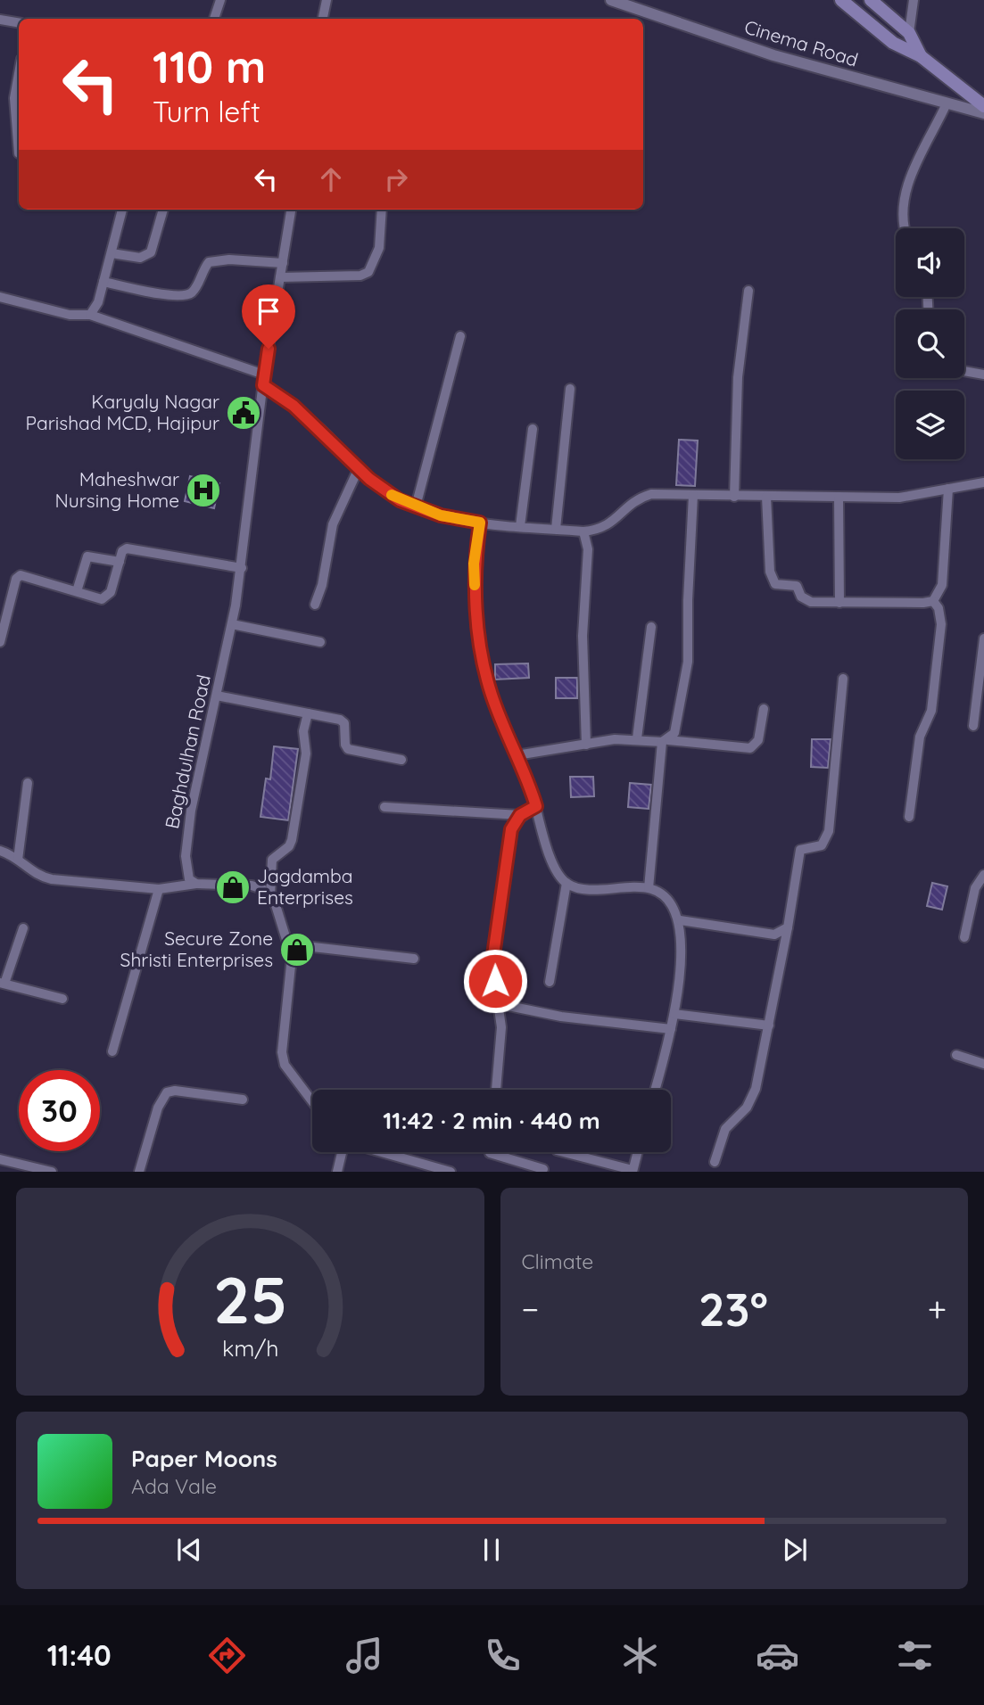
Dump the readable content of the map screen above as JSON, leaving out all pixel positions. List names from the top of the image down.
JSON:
{
  "streets": {
    "street": ["Cinema Road", "Baghdulhan Road"]
  },
  "places": {
    "public building": ["Karyaly Nagar Parishad MCD, Hajipur"],
    "hospital": ["Maheshwar Nursing Home"],
    "shop": ["Jagdamba Enterprises", "Secure Zone Shristi Enterprises"]
  },
  "page": {
    "turn": ["110 m", "Turn left"],
    "limit": "30",
    "trip": "11:42 · 2 min · 440 m",
    "tile": "Climate",
    "heat": ["−", "23°", "+"],
    "song": ["Paper Moons", "Ada Vale"],
    "tabs": "11:40",
    "gauge": ["25", "km/h"]
  }
}
